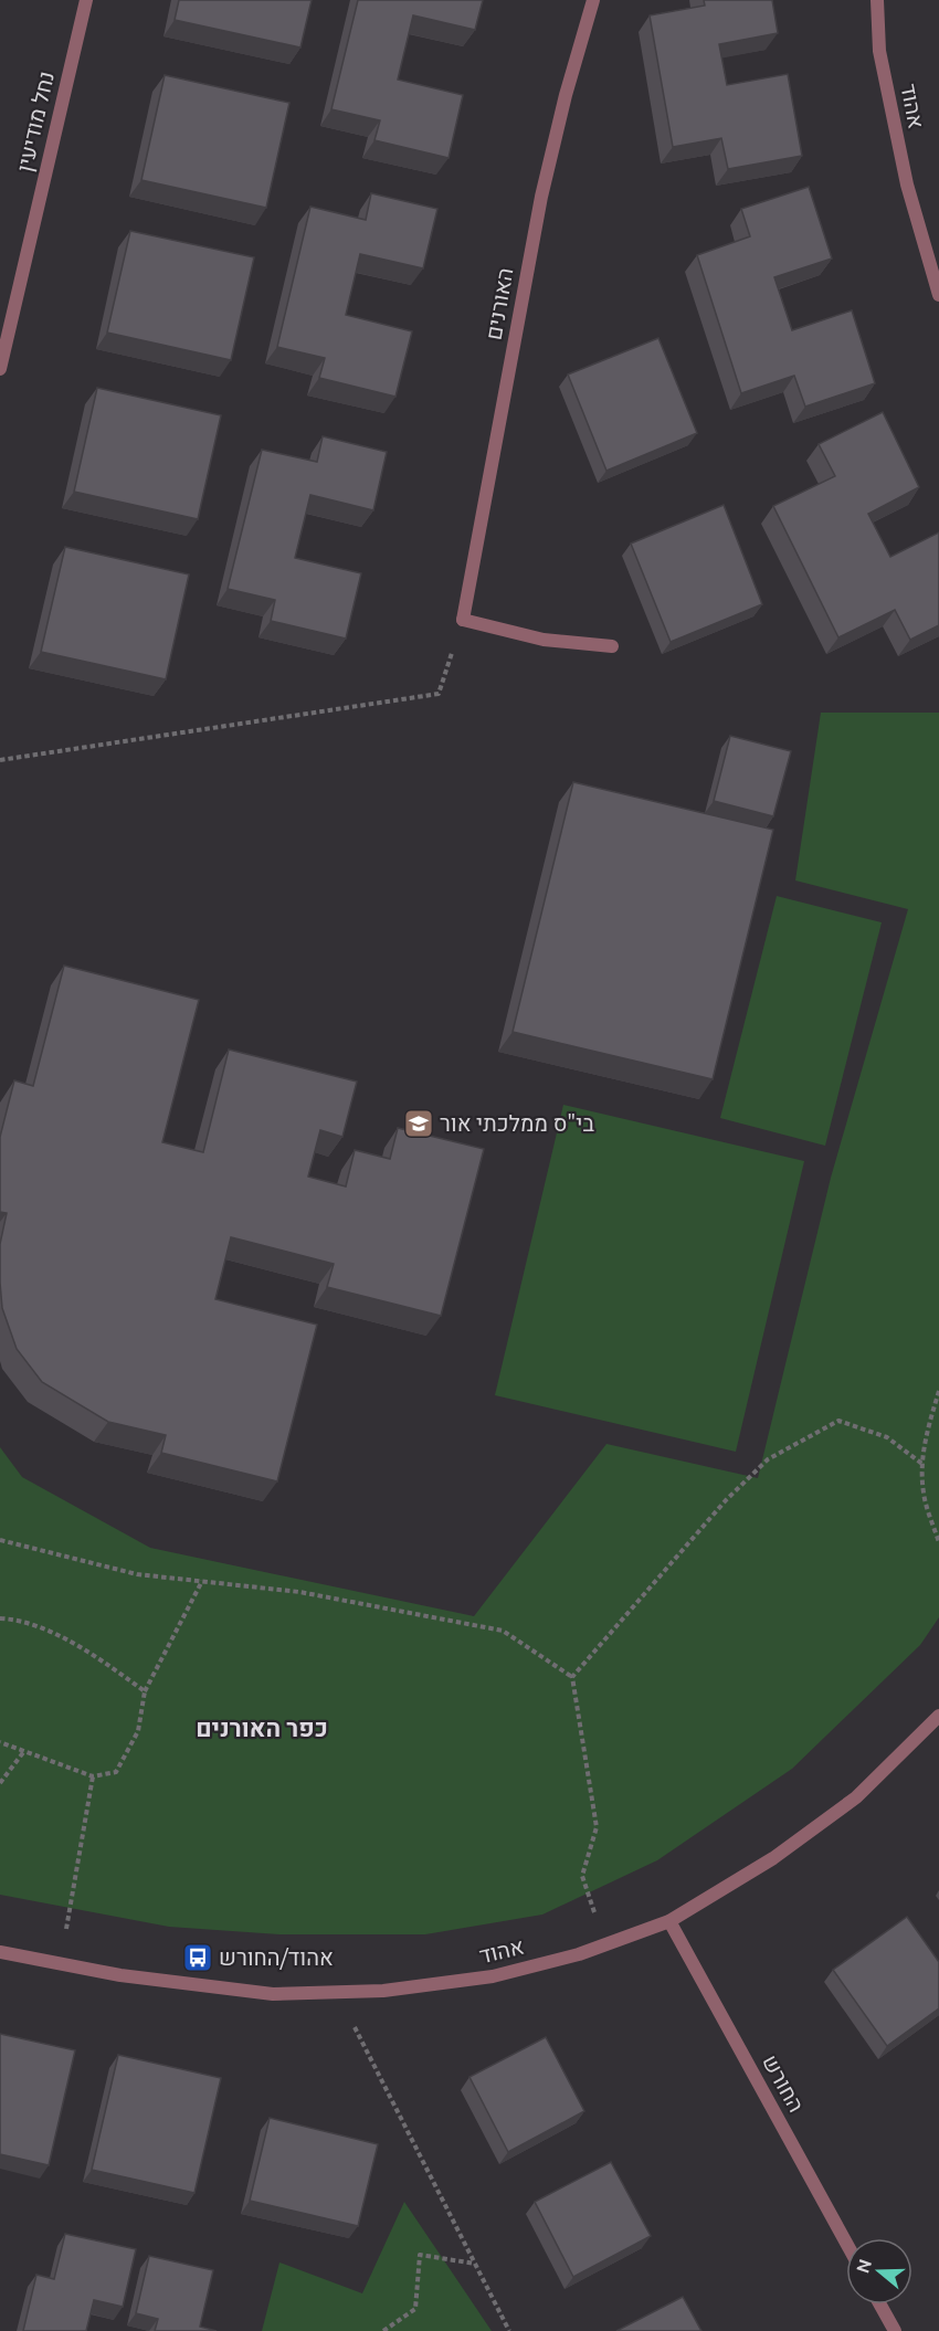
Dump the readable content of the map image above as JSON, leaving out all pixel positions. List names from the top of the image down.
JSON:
{
  "streets": {
    "street": [
      "אהוד",
      "נחל מודיעין",
      "האורנים",
      "החורש"
    ]
  },
  "crossings": [
    ["אהוד", "החורש"]
  ],
  "districts": ["כפר האורנים"],
  "places": {
    "school or university": ["בי\"ס ממלכתי אור"],
    "bus stop": ["אהוד/החורש"]
  },
  "north": "left"
}
